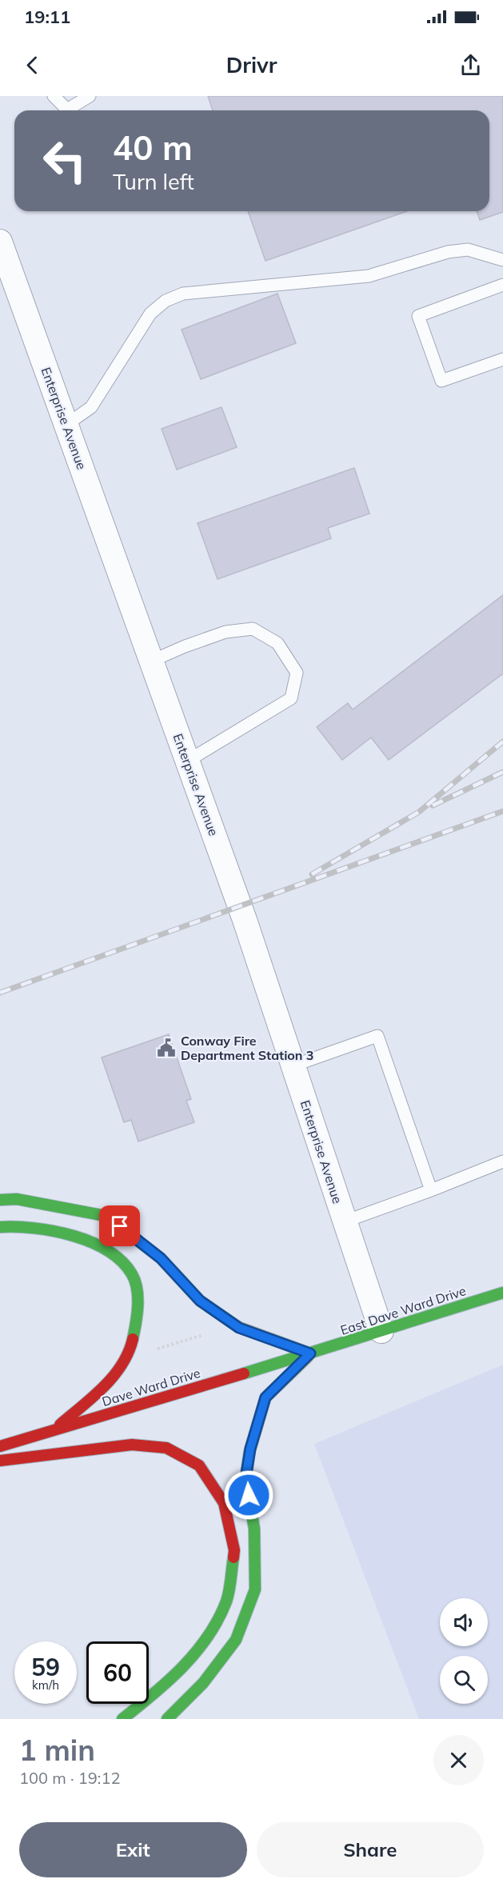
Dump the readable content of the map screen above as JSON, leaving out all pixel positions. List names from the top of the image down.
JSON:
{
  "streets": {
    "main road": ["East Dave Ward Drive", "Dave Ward Drive"],
    "street": ["Enterprise Avenue"]
  },
  "crossings": [
    ["Enterprise Avenue", "East Dave Ward Drive"],
    ["East Dave Ward Drive", "Dave Ward Drive"]
  ],
  "places": {
    "public building": ["Conway Fire Department Station 3"]
  },
  "page": {
    "status": "19:11",
    "header": "Drivr",
    "turn": ["40 m", "Turn left"],
    "speed": "59 km/h",
    "limit": "60",
    "heading": ["1 min", "100 m · 19:12"],
    "buttons": ["Exit", "Share"]
  }
}
